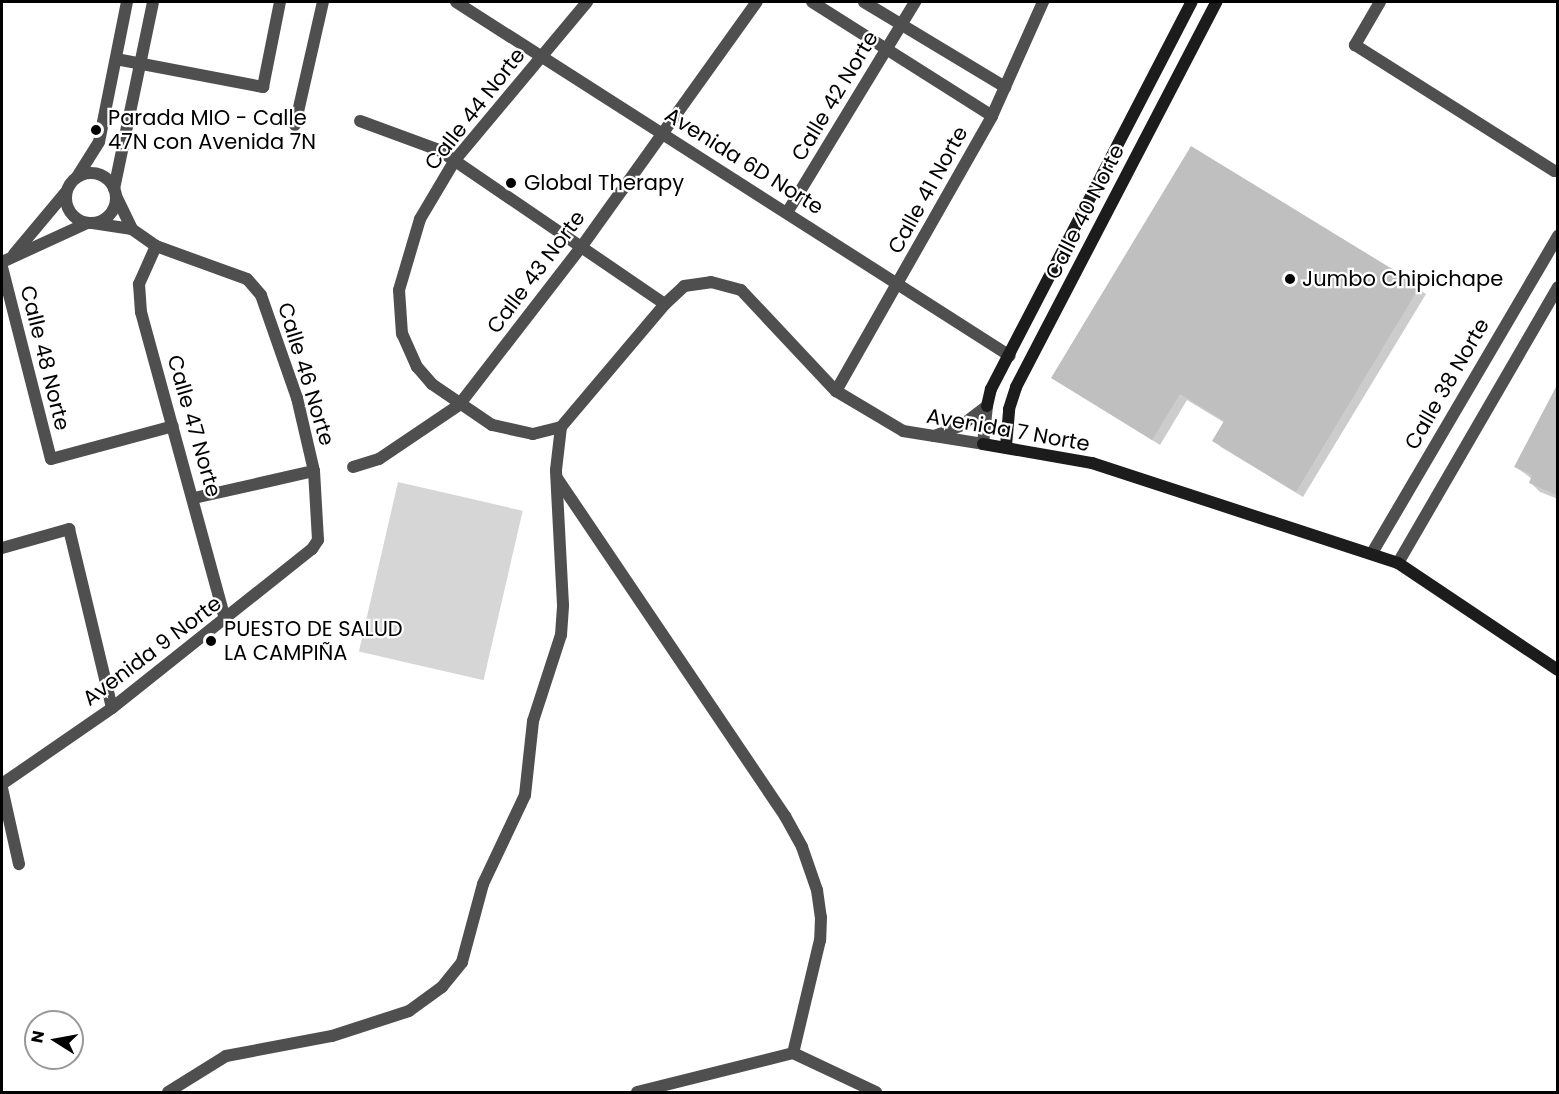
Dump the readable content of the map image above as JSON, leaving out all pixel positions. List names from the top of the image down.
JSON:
{
  "streets": {
    "street": [
      "Calle 42 Norte",
      "Calle 44 Norte",
      "Avenida 6D Norte",
      "Calle 41 Norte",
      "Calle 40 Norte",
      "Calle 43 Norte",
      "Calle 48 Norte",
      "Calle 46 Norte",
      "Calle 38 Norte",
      "Calle 47 Norte",
      "Avenida 7 Norte",
      "Avenida 9 Norte"
    ]
  },
  "crossings": [
    ["Calle 42 Norte", "Avenida 6D Norte"],
    ["Calle 44 Norte", "Avenida 6D Norte"],
    ["Calle 44 Norte", "Calle 43 Norte"],
    ["Calle 44 Norte", "Avenida 7 Norte"],
    ["Avenida 6D Norte", "Calle 41 Norte"],
    ["Avenida 6D Norte", "Calle 40 Norte"],
    ["Avenida 6D Norte", "Calle 43 Norte"],
    ["Calle 41 Norte", "Avenida 7 Norte"],
    ["Calle 40 Norte", "Avenida 7 Norte"],
    ["Calle 48 Norte", "Calle 47 Norte"],
    ["Calle 46 Norte", "Calle 47 Norte"],
    ["Calle 46 Norte", "Avenida 9 Norte"],
    ["Calle 38 Norte", "Avenida 7 Norte"],
    ["Calle 47 Norte", "Avenida 9 Norte"]
  ],
  "places": [
    "Parada MIO - Calle 47N con Avenida 7N",
    "Global Therapy",
    "Jumbo Chipichape",
    "PUESTO DE SALUD LA CAMPIÑA"
  ],
  "north": "left"
}
